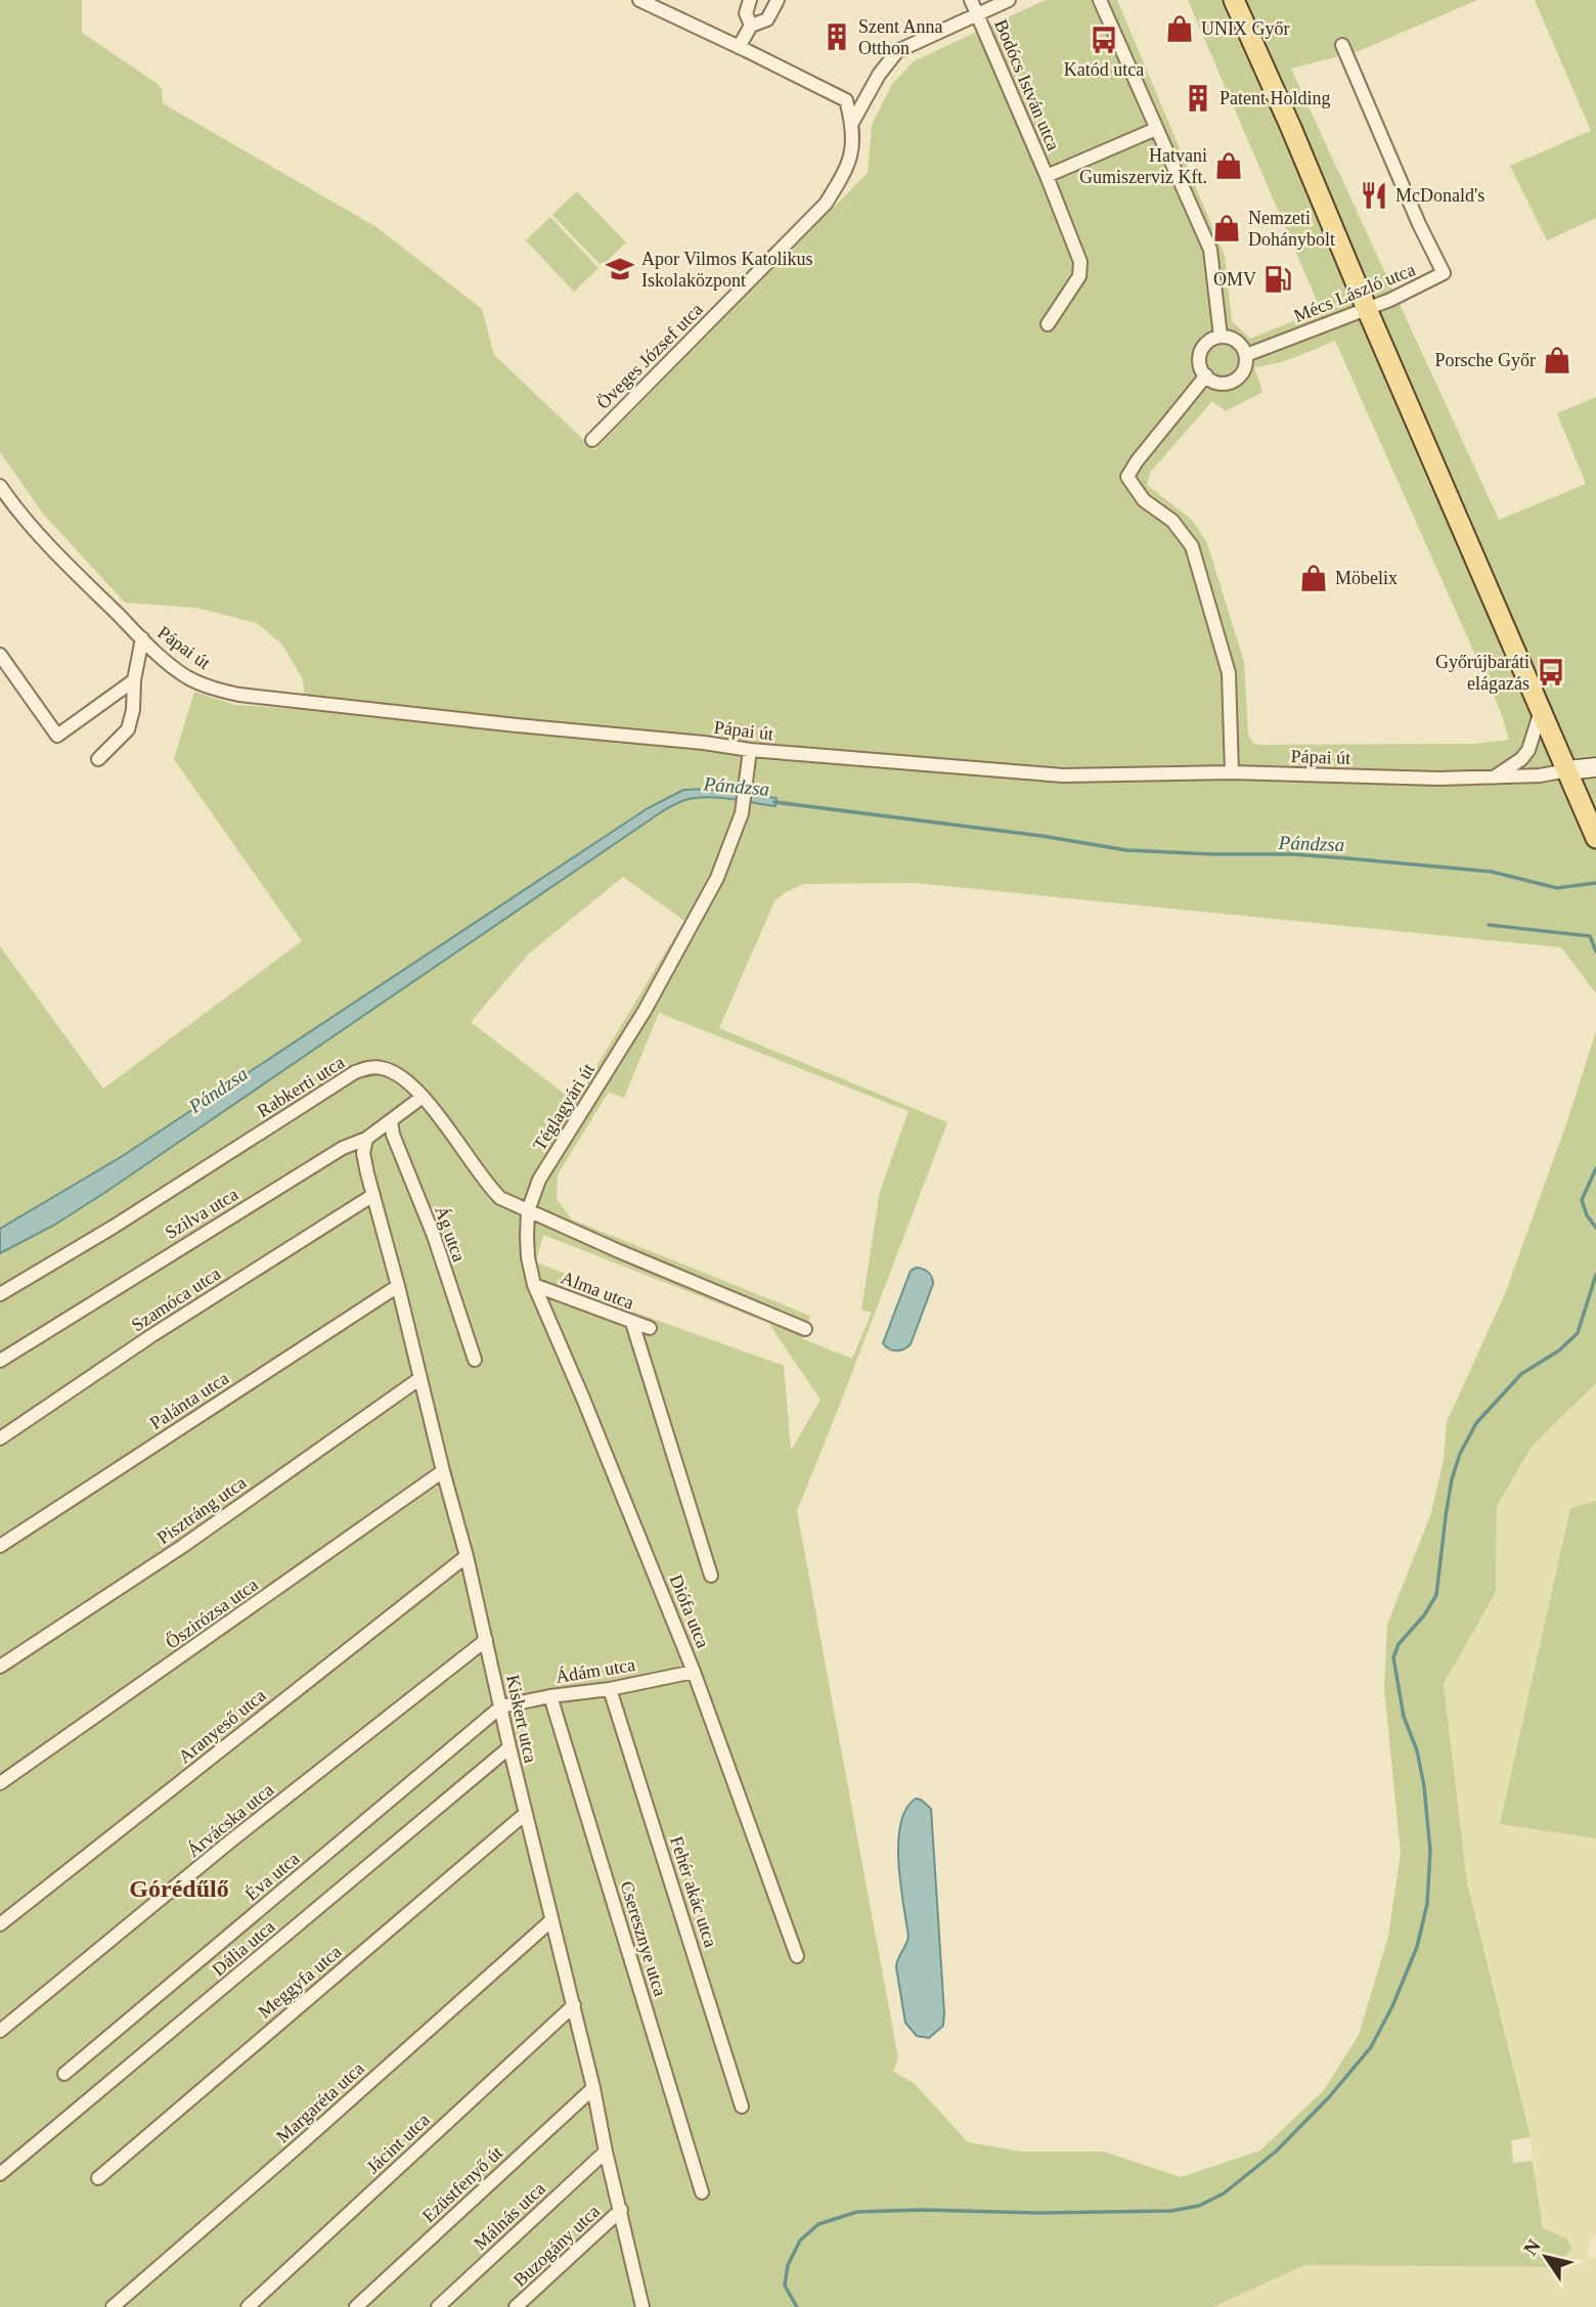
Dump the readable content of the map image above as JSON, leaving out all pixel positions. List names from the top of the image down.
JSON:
{
  "streets": {
    "street": [
      "Bodócs István utca",
      "Mécs László utca",
      "Öveges József utca",
      "Pápai út",
      "Rabkerti utca",
      "Téglagyári út",
      "Szilva utca",
      "Ág utca",
      "Alma utca",
      "Szamóca utca",
      "Palánta utca",
      "Pisztráng utca",
      "Diófa utca",
      "Őszirózsa utca",
      "Ádám utca",
      "Kiskert utca",
      "Aranyeső utca",
      "Árvácska utca",
      "Éva utca",
      "Fehér akác utca",
      "Cseresznye utca",
      "Dália utca",
      "Meggyfa utca",
      "Margaréta utca",
      "Jácint utca",
      "Ezüstfenyő út",
      "Málnás utca",
      "Buzogány utca"
    ]
  },
  "crossings": [
    ["Pápai út", "Téglagyári út"],
    ["Rabkerti utca", "Téglagyári út"],
    ["Rabkerti utca", "Szilva utca"],
    ["Szilva utca", "Ág utca"],
    ["Szilva utca", "Kiskert utca"],
    ["Alma utca", "Diófa utca"],
    ["Szamóca utca", "Kiskert utca"],
    ["Palánta utca", "Kiskert utca"],
    ["Pisztráng utca", "Kiskert utca"],
    ["Diófa utca", "Ádám utca"],
    ["Őszirózsa utca", "Kiskert utca"],
    ["Ádám utca", "Kiskert utca"],
    ["Ádám utca", "Éva utca"],
    ["Ádám utca", "Fehér akác utca"],
    ["Ádám utca", "Cseresznye utca"],
    ["Kiskert utca", "Aranyeső utca"],
    ["Kiskert utca", "Árvácska utca"],
    ["Kiskert utca", "Éva utca"],
    ["Kiskert utca", "Dália utca"],
    ["Kiskert utca", "Meggyfa utca"],
    ["Kiskert utca", "Margaréta utca"],
    ["Kiskert utca", "Jácint utca"],
    ["Kiskert utca", "Ezüstfenyő út"],
    ["Kiskert utca", "Málnás utca"],
    ["Kiskert utca", "Buzogány utca"]
  ],
  "districts": ["Górédűlő"],
  "water": ["Pándzsa"],
  "places": {
    "shop": [
      "UNIX Győr",
      "Hatvani Gumiszerviz Kft.",
      "Nemzeti Dohánybolt",
      "Porsche Győr",
      "Möbelix"
    ],
    "building": ["Szent Anna Otthon", "Patent Holding"],
    "bus stop": ["Katód utca", "Győrújbaráti elágazás"],
    "restaurant": ["McDonald's"],
    "school or university": ["Apor Vilmos Katolikus Iskolaközpont"],
    "fuel station": ["OMV"]
  },
  "north": "top left"
}
